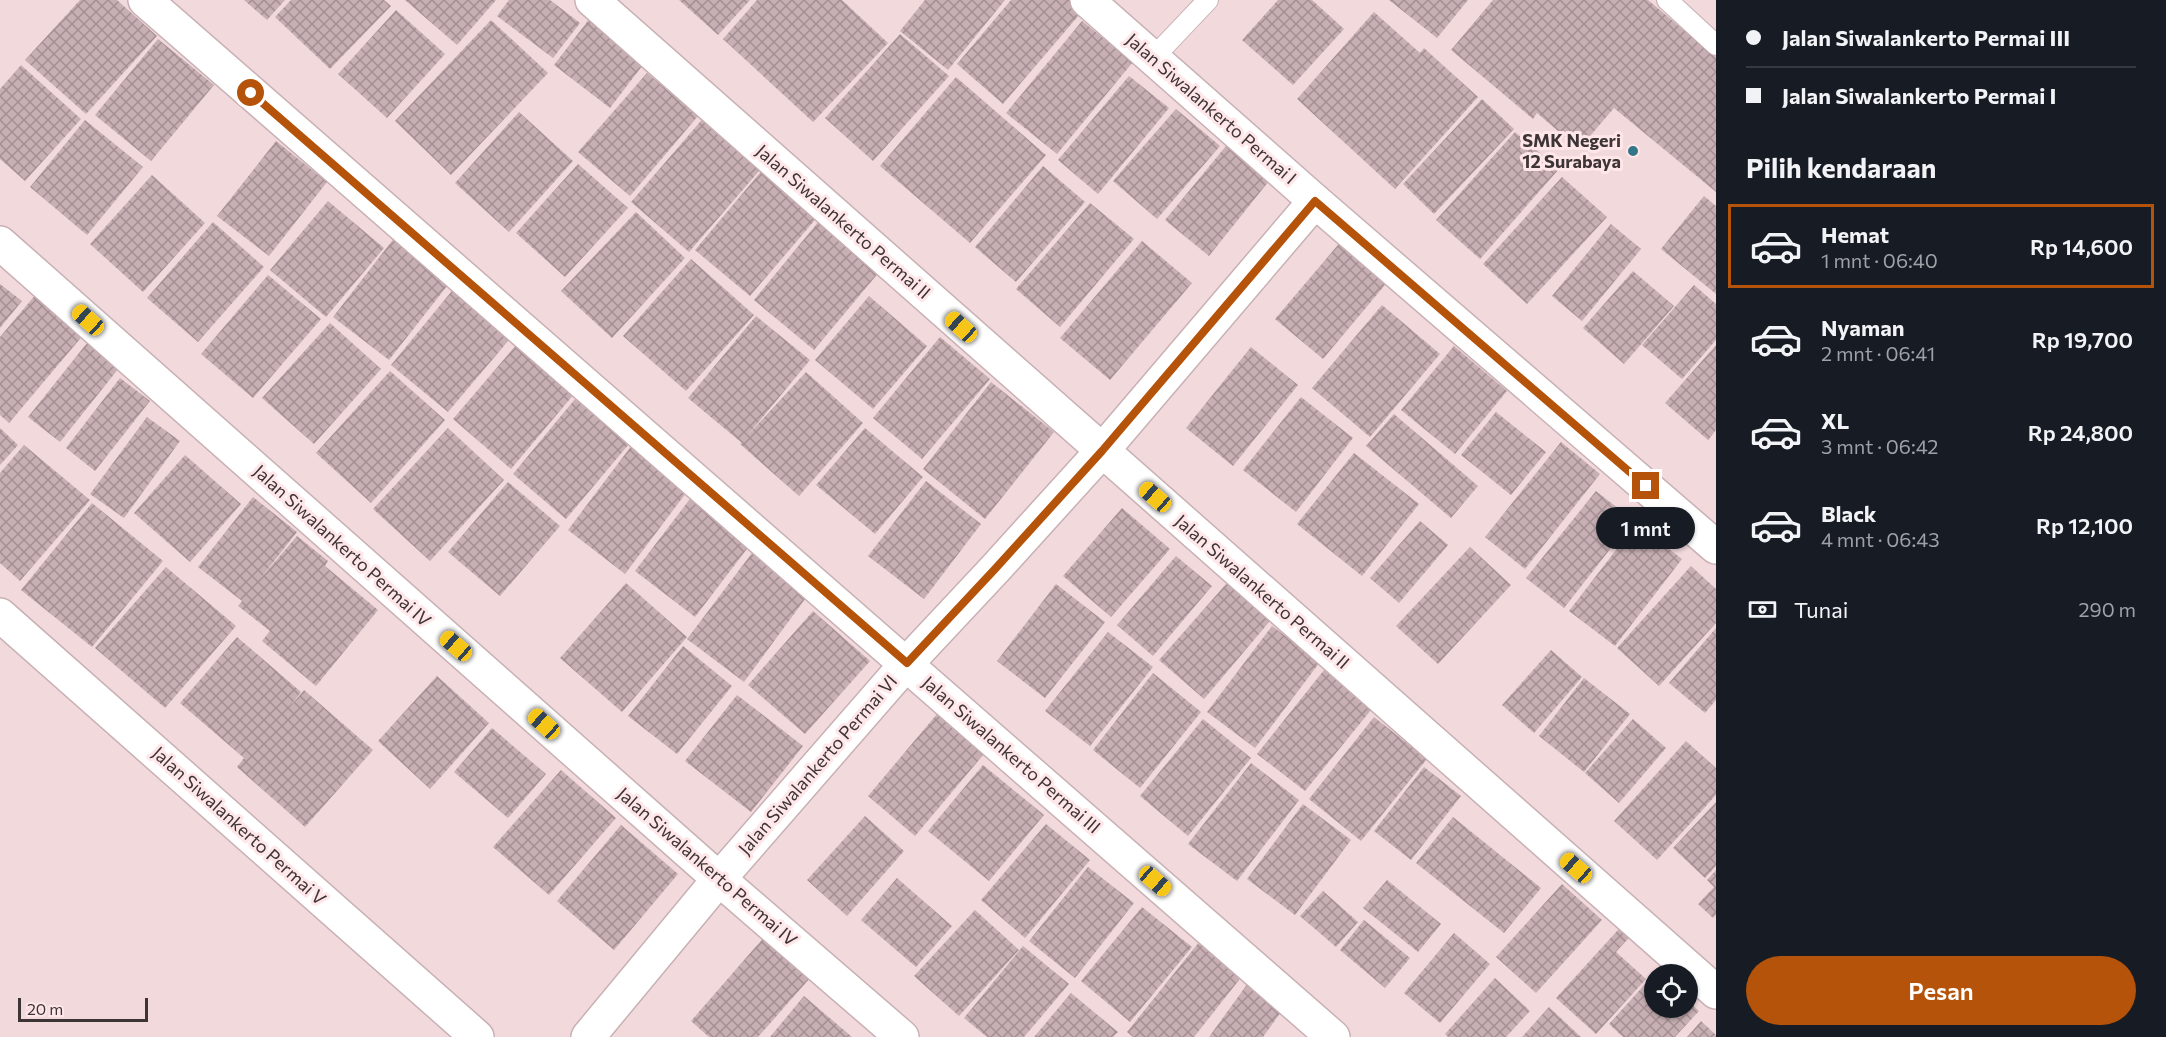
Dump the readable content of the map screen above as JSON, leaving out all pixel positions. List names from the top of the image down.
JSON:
{
  "streets": {
    "street": [
      "Jalan Siwalankerto Permai I",
      "Jalan Siwalankerto Permai II",
      "Jalan Siwalankerto Permai IV",
      "Jalan Siwalankerto Permai III",
      "Jalan Siwalankerto Permai VI",
      "Jalan Siwalankerto Permai V"
    ]
  },
  "crossings": [
    ["Jalan Siwalankerto Permai I", "Jalan Siwalankerto Permai VI"],
    ["Jalan Siwalankerto Permai II", "Jalan Siwalankerto Permai VI"],
    ["Jalan Siwalankerto Permai IV", "Jalan Siwalankerto Permai VI"],
    ["Jalan Siwalankerto Permai III", "Jalan Siwalankerto Permai VI"]
  ],
  "places": ["SMK Negeri 12 Surabaya"],
  "scale_bar": "20 m",
  "page": {
    "banner": ["Jalan Siwalankerto Permai III", "Jalan Siwalankerto Permai I"],
    "heading": "Pilih kendaraan",
    "list": [
      {
        "name": "Hemat",
        "note": "1 mnt · 06:40",
        "value": "Rp 14,600"
      },
      {
        "name": "Nyaman",
        "note": "2 mnt · 06:41",
        "value": "Rp 19,700"
      },
      {
        "name": "XL",
        "note": "3 mnt · 06:42",
        "value": "Rp 24,800"
      },
      {
        "name": "Black",
        "note": "4 mnt · 06:43",
        "value": "Rp 12,100"
      }
    ],
    "bubble": "1 mnt",
    "pay": ["Tunai", "290 m"],
    "buttons": "Pesan",
    "scale": "20 m"
  }
}
